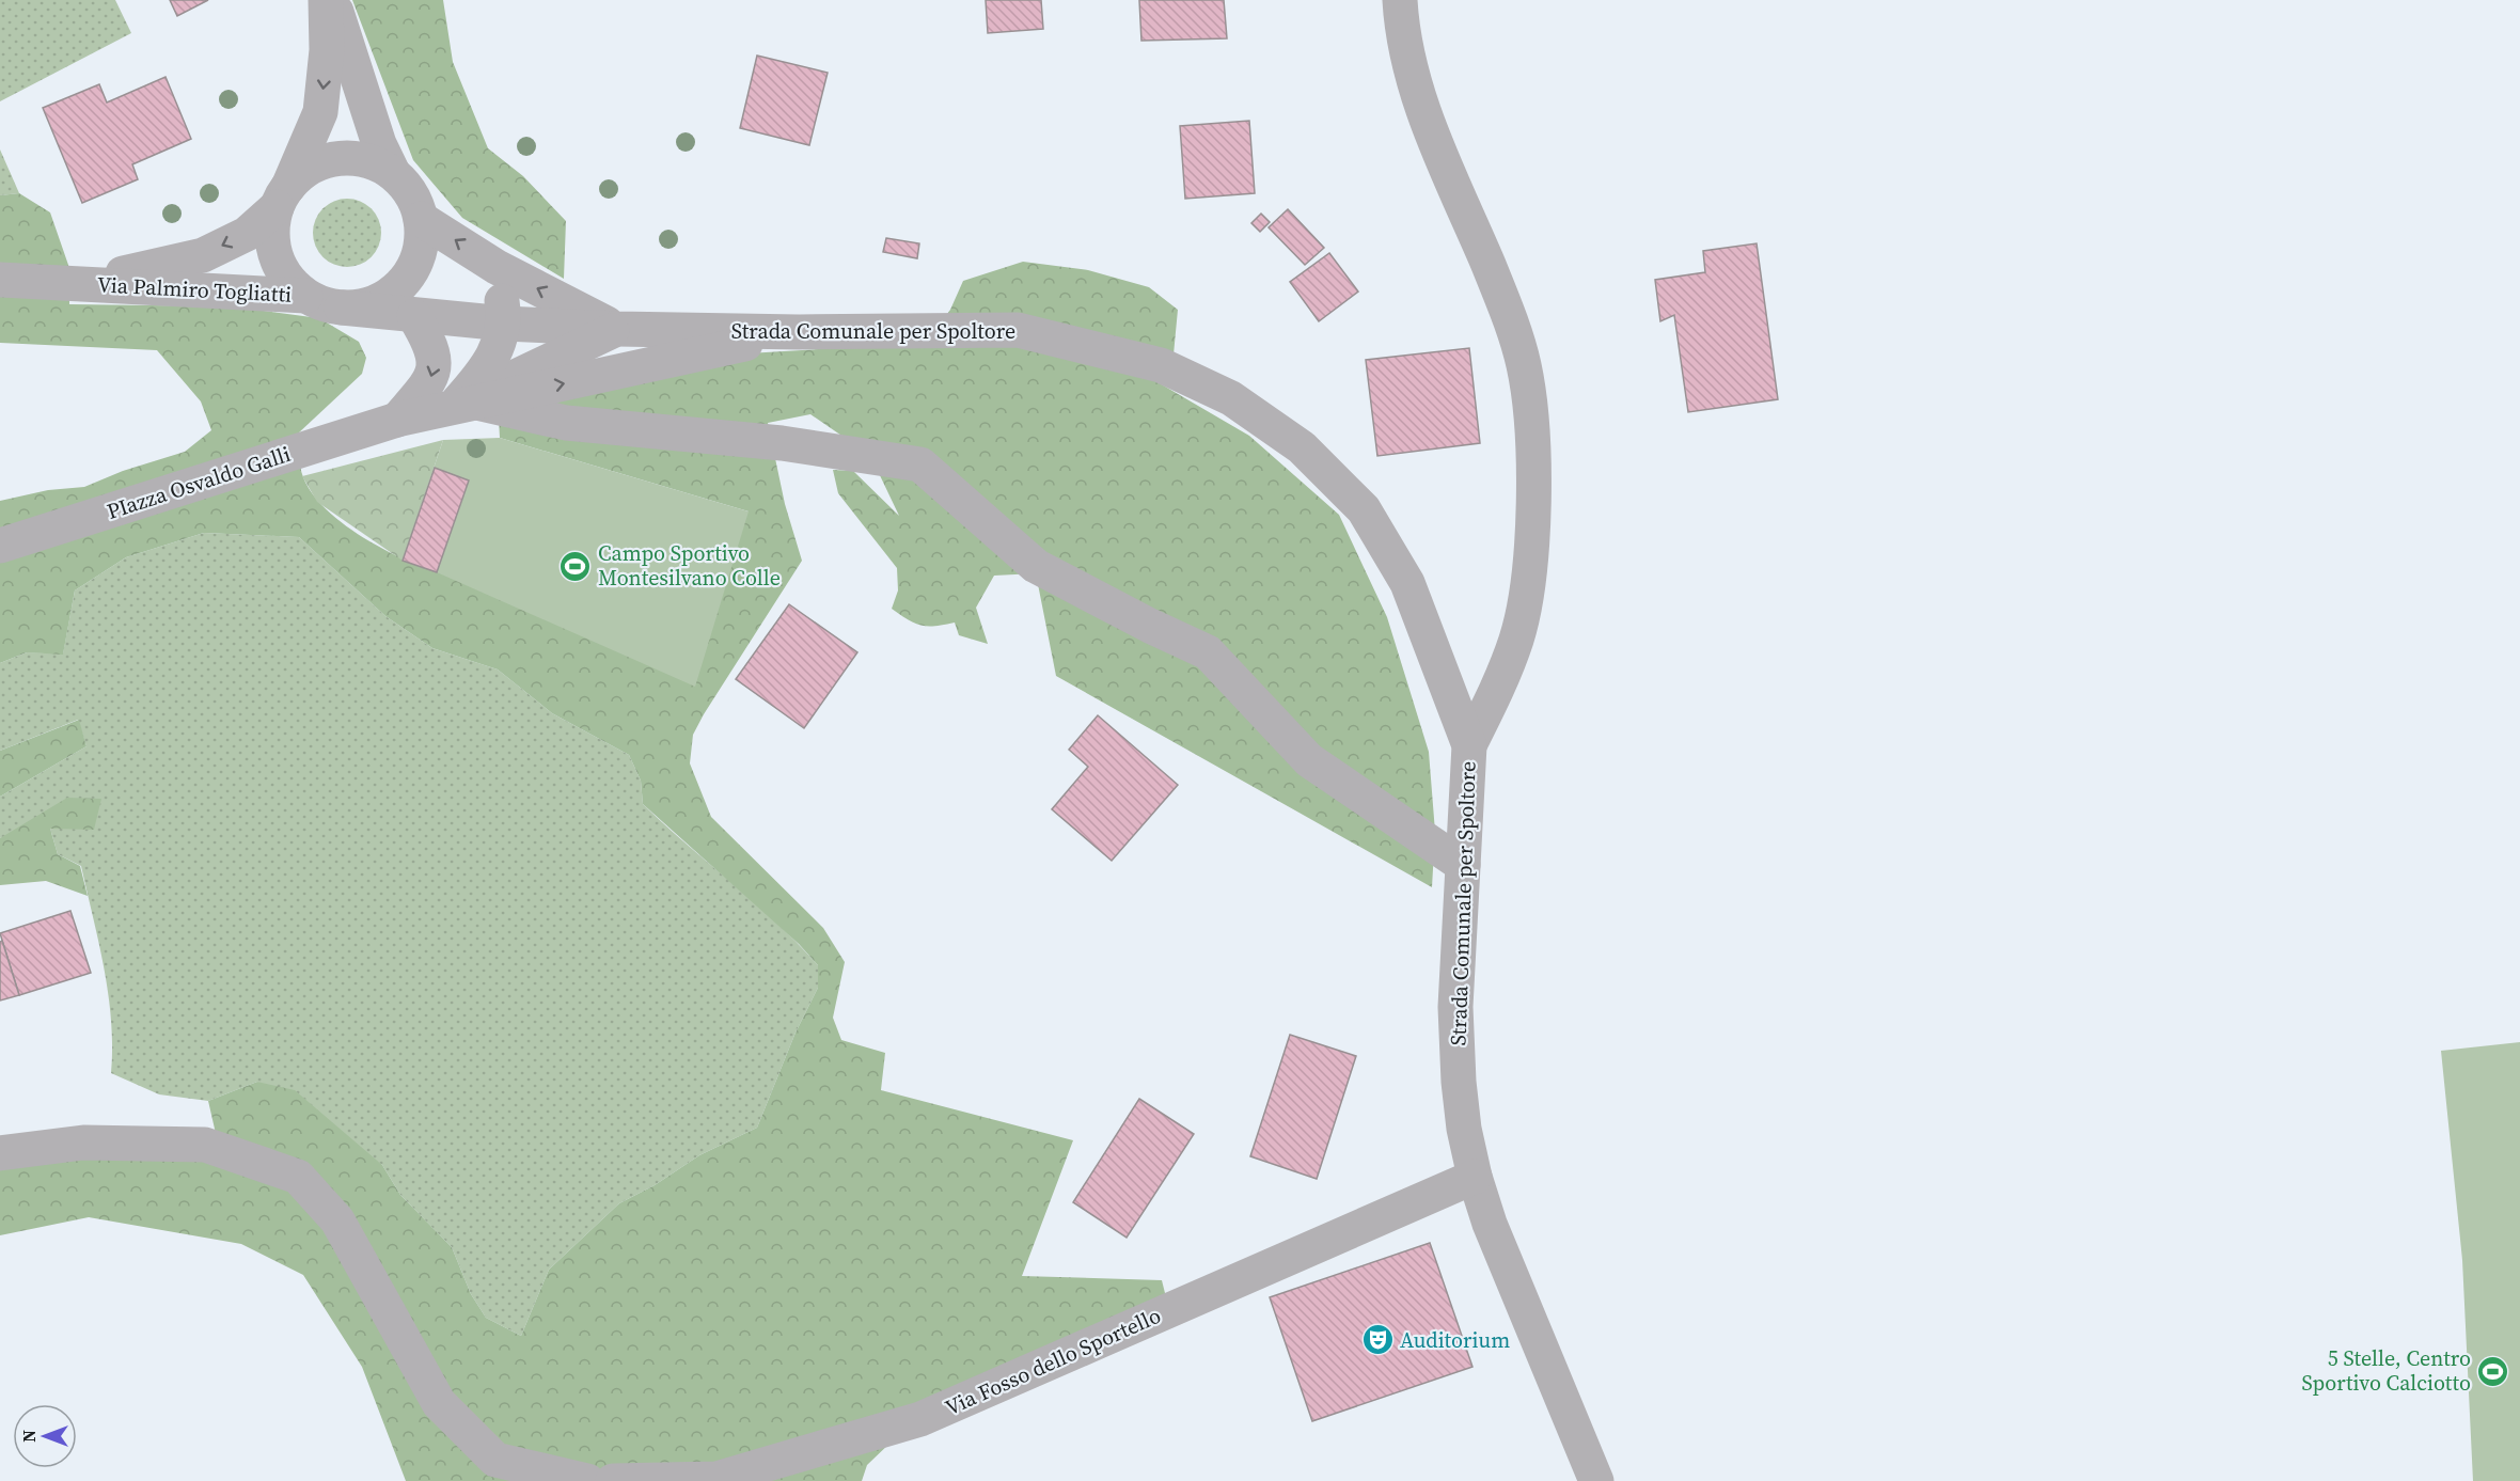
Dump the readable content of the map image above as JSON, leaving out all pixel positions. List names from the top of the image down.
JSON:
{
  "streets": {
    "street": [
      "Via Palmiro Togliatti",
      "Strada Comunale per Spoltore",
      "PIazza Osvaldo Galli",
      "Via Fosso dello Sportello"
    ]
  },
  "crossings": [
    ["Via Palmiro Togliatti", "Strada Comunale per Spoltore"],
    ["Strada Comunale per Spoltore", "Via Fosso dello Sportello"]
  ],
  "one_way": ["Via Palmiro Togliatti"],
  "places": {
    "sports": ["Campo Sportivo Montesilvano Colle", "5 Stelle, Centro Sportivo Calciotto"],
    "theatre": ["Auditorium"]
  },
  "north": "left"
}
